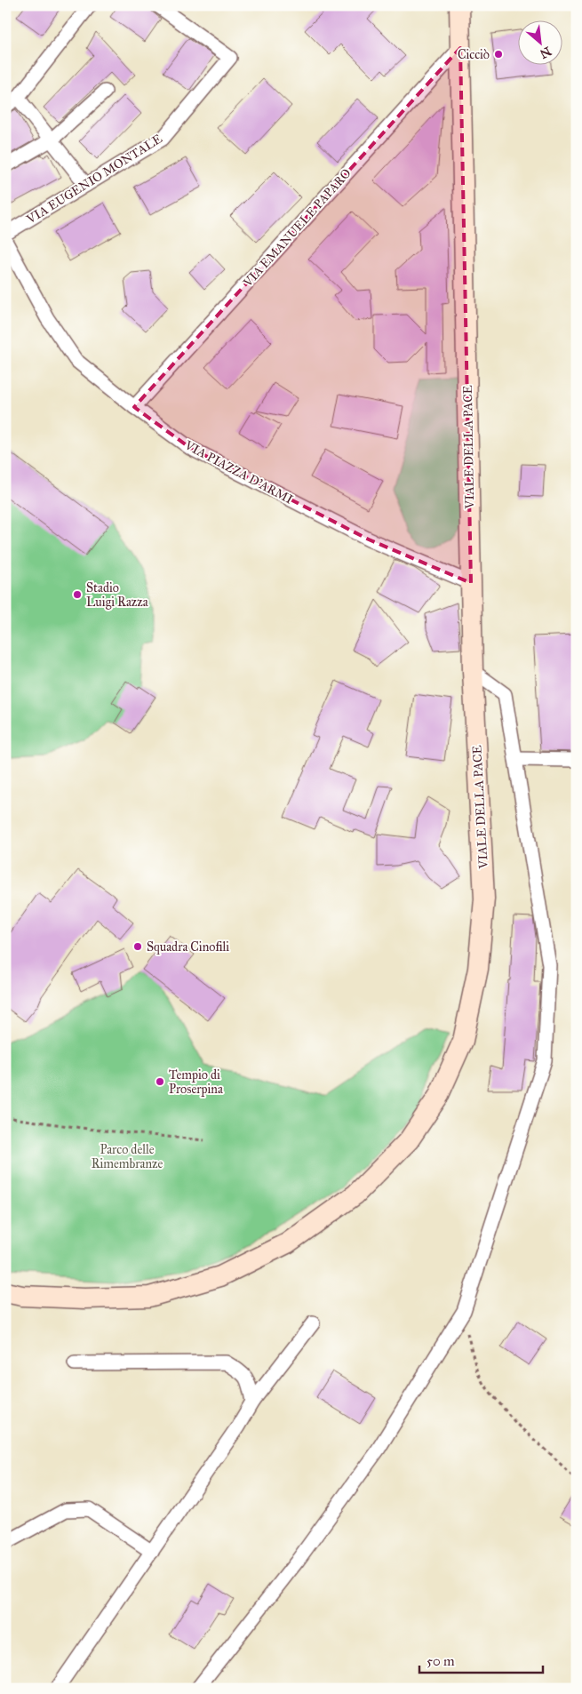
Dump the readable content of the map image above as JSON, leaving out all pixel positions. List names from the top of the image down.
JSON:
{
  "streets": {
    "main road": ["VIALE DELLA PACE"],
    "street": ["VIA EUGENIO MONTALE", "VIA EMANUELE PAPARO", "VIA PIAZZA D'ARMI"]
  },
  "crossings": [
    ["VIA EMANUELE PAPARO", "VIALE DELLA PACE"],
    ["VIA EMANUELE PAPARO", "VIA PIAZZA D'ARMI"],
    ["VIALE DELLA PACE", "VIA PIAZZA D'ARMI"]
  ],
  "parks": ["Parco delle Rimembranze"],
  "places": [
    "Cicciò",
    "Stadio Luigi Razza",
    "Squadra Cinofili",
    "Tempio di Proserpina"
  ],
  "scale_bar": "50 m",
  "north": "bottom right"
}
